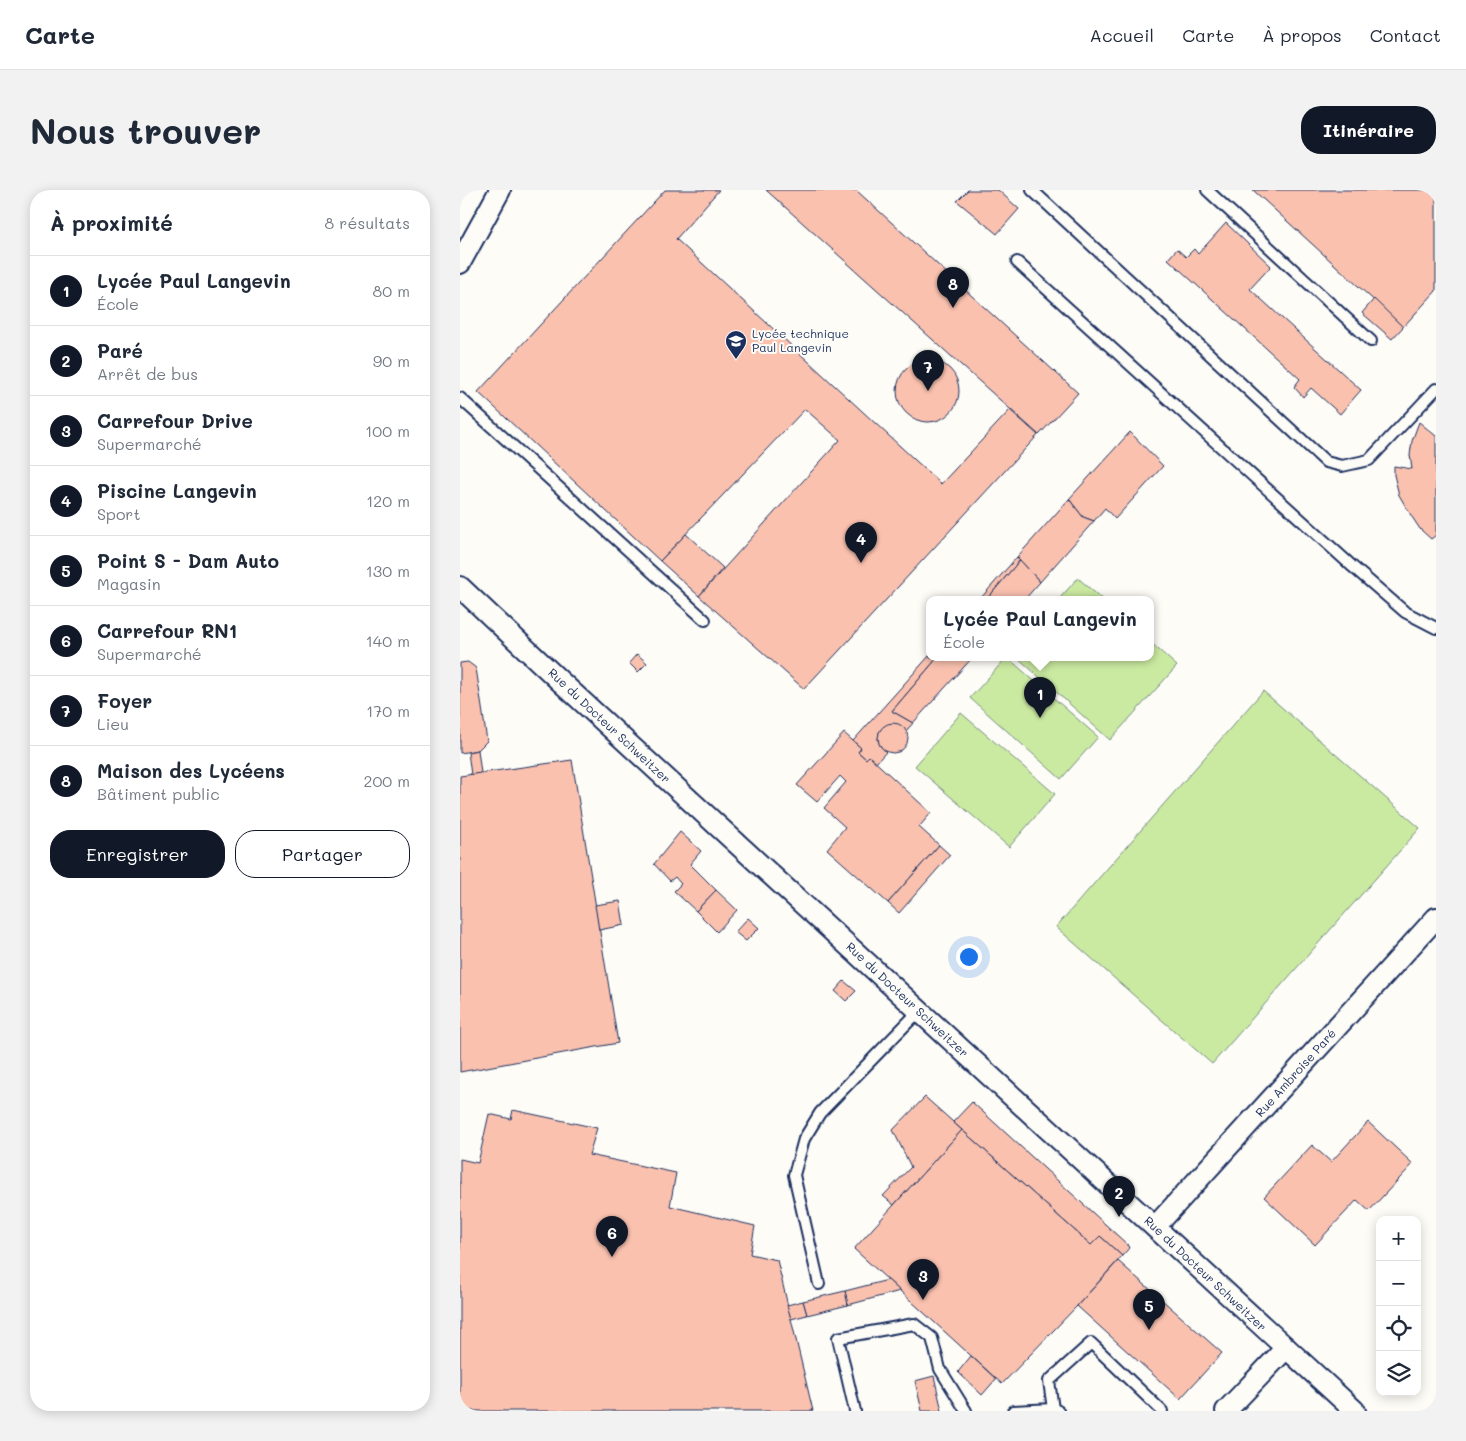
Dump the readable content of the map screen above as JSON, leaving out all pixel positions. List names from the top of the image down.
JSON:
{
  "streets": {
    "street": ["Rue du Docteur Schweitzer", "Rue Ambroise Paré"]
  },
  "crossings": [
    ["Rue du Docteur Schweitzer", "Rue Ambroise Paré"]
  ],
  "places": {
    "school or university": ["Lycée technique Paul Langevin"]
  },
  "page": {
    "header": "Carte",
    "nav": [
      "Accueil",
      "Carte",
      "À propos",
      "Contact"
    ],
    "buttons": [
      "Itinéraire",
      ["Enregistrer", "Partager"]
    ],
    "title": "Nous trouver",
    "heading": ["À proximité", "8 résultats"],
    "list": [
      {
        "mark": "1",
        "name": "Lycée Paul Langevin",
        "note": "École",
        "value": "80 m"
      },
      {
        "mark": "2",
        "name": "Paré",
        "note": "Arrêt de bus",
        "value": "90 m"
      },
      {
        "mark": "3",
        "name": "Carrefour Drive",
        "note": "Supermarché",
        "value": "100 m"
      },
      {
        "mark": "4",
        "name": "Piscine Langevin",
        "note": "Sport",
        "value": "120 m"
      },
      {
        "mark": "5",
        "name": "Point S - Dam Auto",
        "note": "Magasin",
        "value": "130 m"
      },
      {
        "mark": "6",
        "name": "Carrefour RN1",
        "note": "Supermarché",
        "value": "140 m"
      },
      {
        "mark": "7",
        "name": "Foyer",
        "note": "Lieu",
        "value": "170 m"
      },
      {
        "mark": "8",
        "name": "Maison des Lycéens",
        "note": "Bâtiment public",
        "value": "200 m"
      }
    ],
    "pins": [
      "8",
      "7",
      "4",
      "1",
      "2",
      "6",
      "3",
      "5"
    ],
    "popup": ["Lycée Paul Langevin", "École"],
    "map_buttons": ["+", "−"]
  }
}
